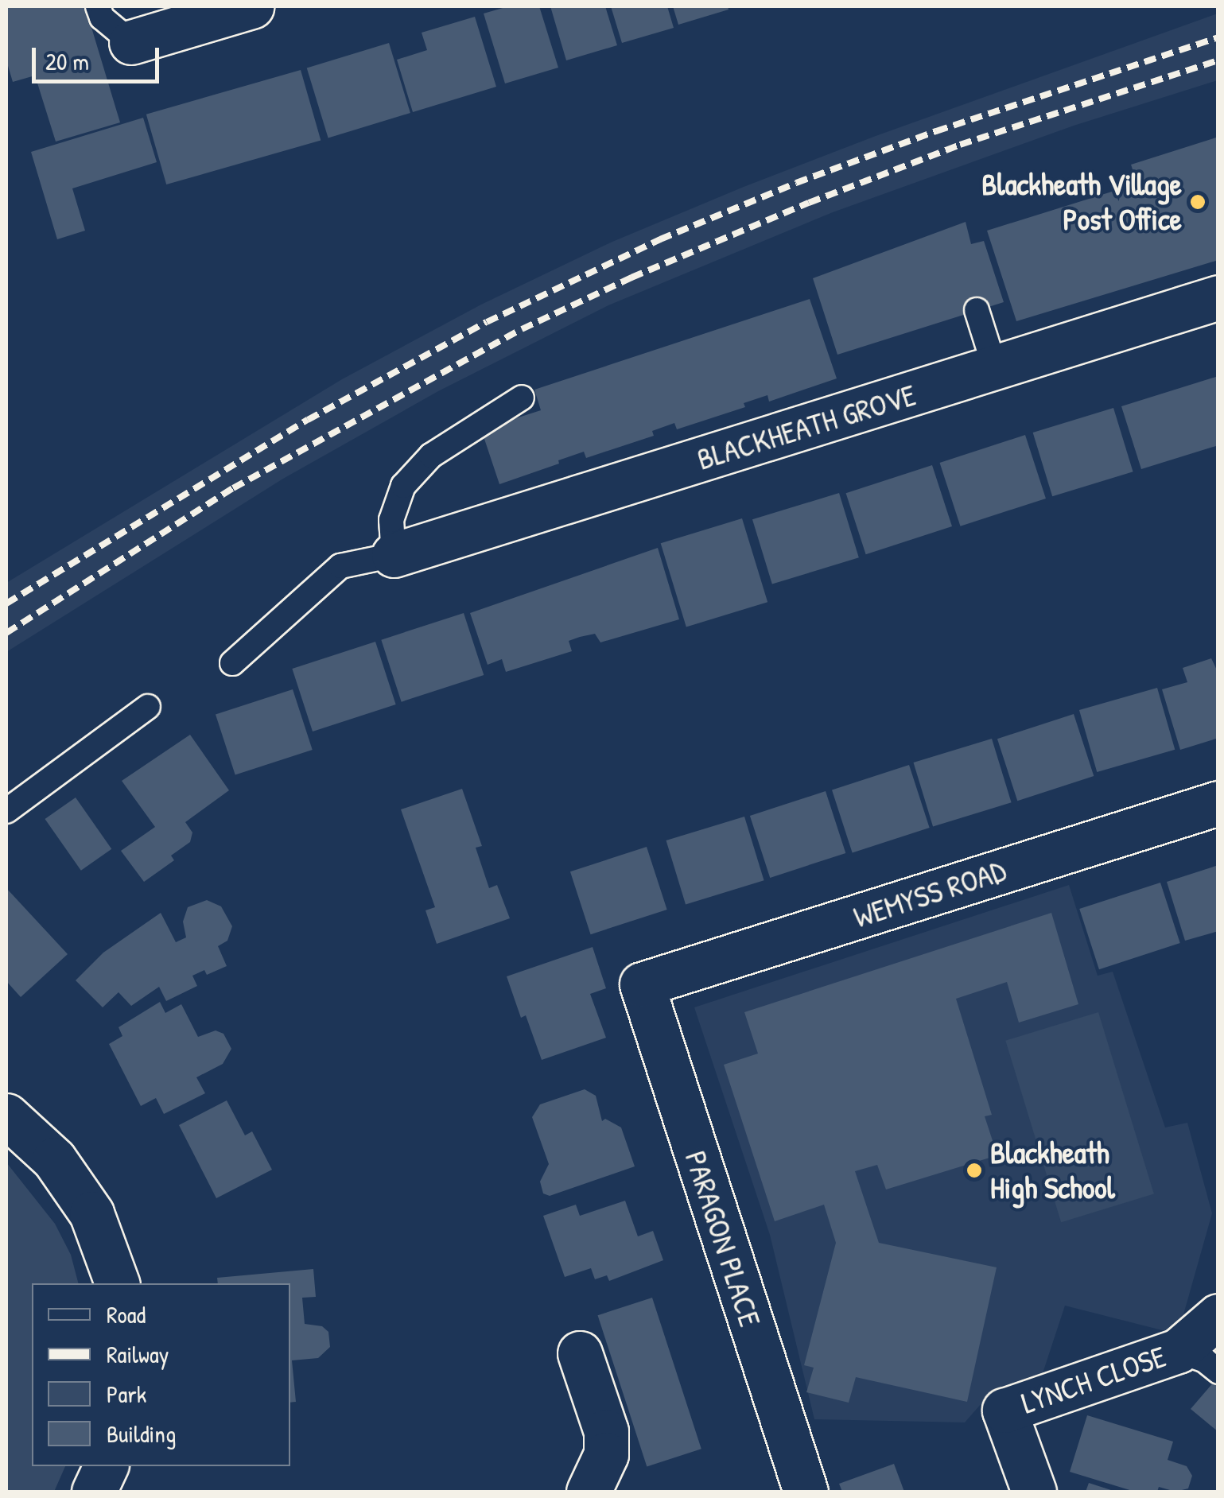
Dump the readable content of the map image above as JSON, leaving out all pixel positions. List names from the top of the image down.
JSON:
{
  "streets": {
    "street": [
      "BLACKHEATH GROVE",
      "WEMYSS ROAD",
      "PARAGON PLACE",
      "LYNCH CLOSE"
    ]
  },
  "crossings": [
    ["WEMYSS ROAD", "PARAGON PLACE"]
  ],
  "places": ["Blackheath Village Post Office", "Blackheath High School"],
  "legend": [
    "Road",
    "Railway",
    "Park",
    "Building"
  ],
  "scale_bar": "20 m"
}
